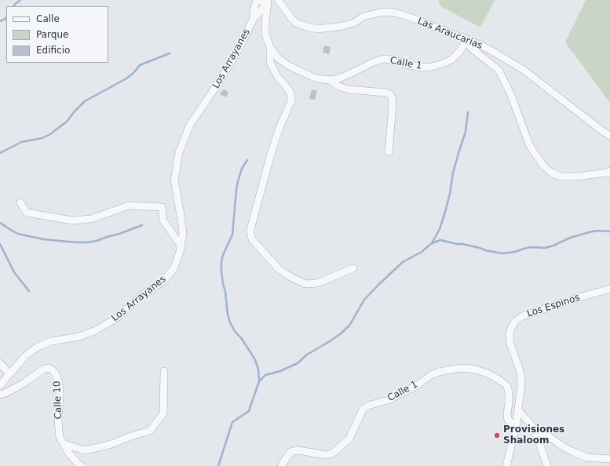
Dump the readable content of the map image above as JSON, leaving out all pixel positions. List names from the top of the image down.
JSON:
{
  "streets": {
    "street": [
      "Las Araucarias",
      "Los Arrayanes",
      "Calle 1",
      "Los Espinos",
      "Calle 10"
    ]
  },
  "crossings": [
    ["Las Araucarias", "Calle 1"],
    ["Calle 1", "Los Espinos"]
  ],
  "places": ["Provisiones Shaloom"],
  "legend": ["Calle", "Parque", "Edificio"]
}
